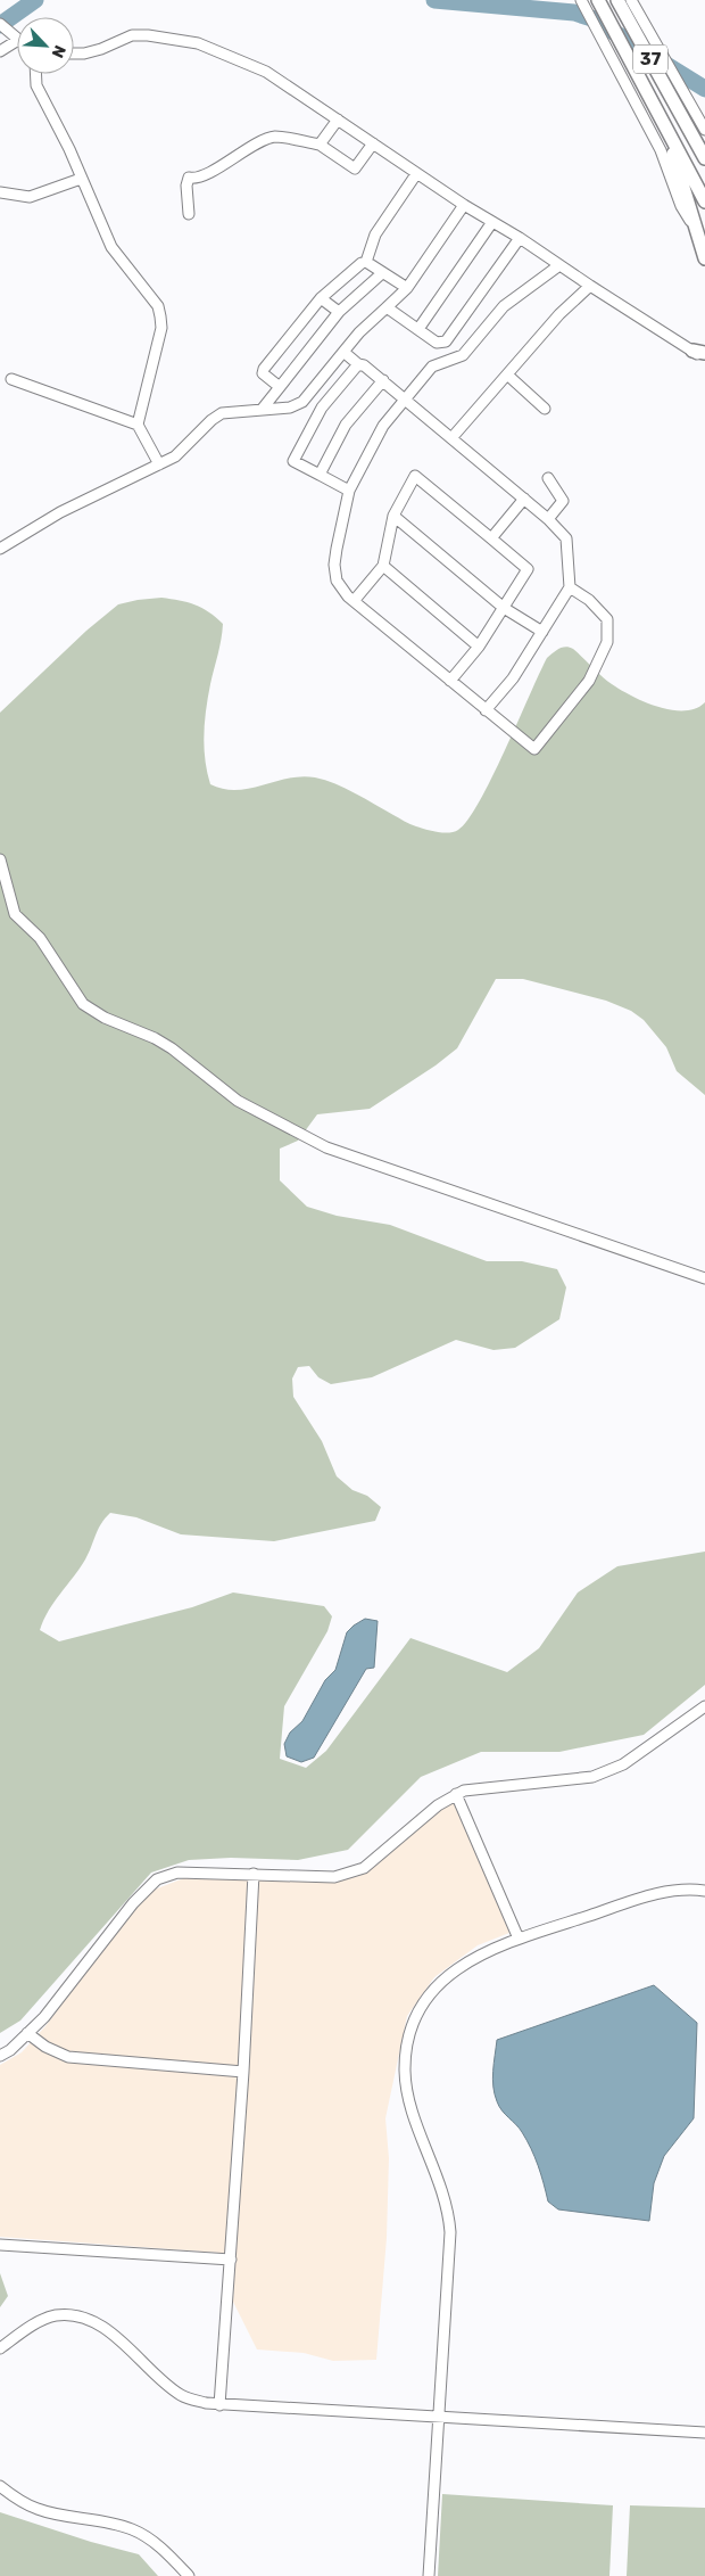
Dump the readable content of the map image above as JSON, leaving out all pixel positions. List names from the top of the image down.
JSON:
{
  "streets": {
    "main road": ["37"]
  },
  "north": "bottom right"
}
